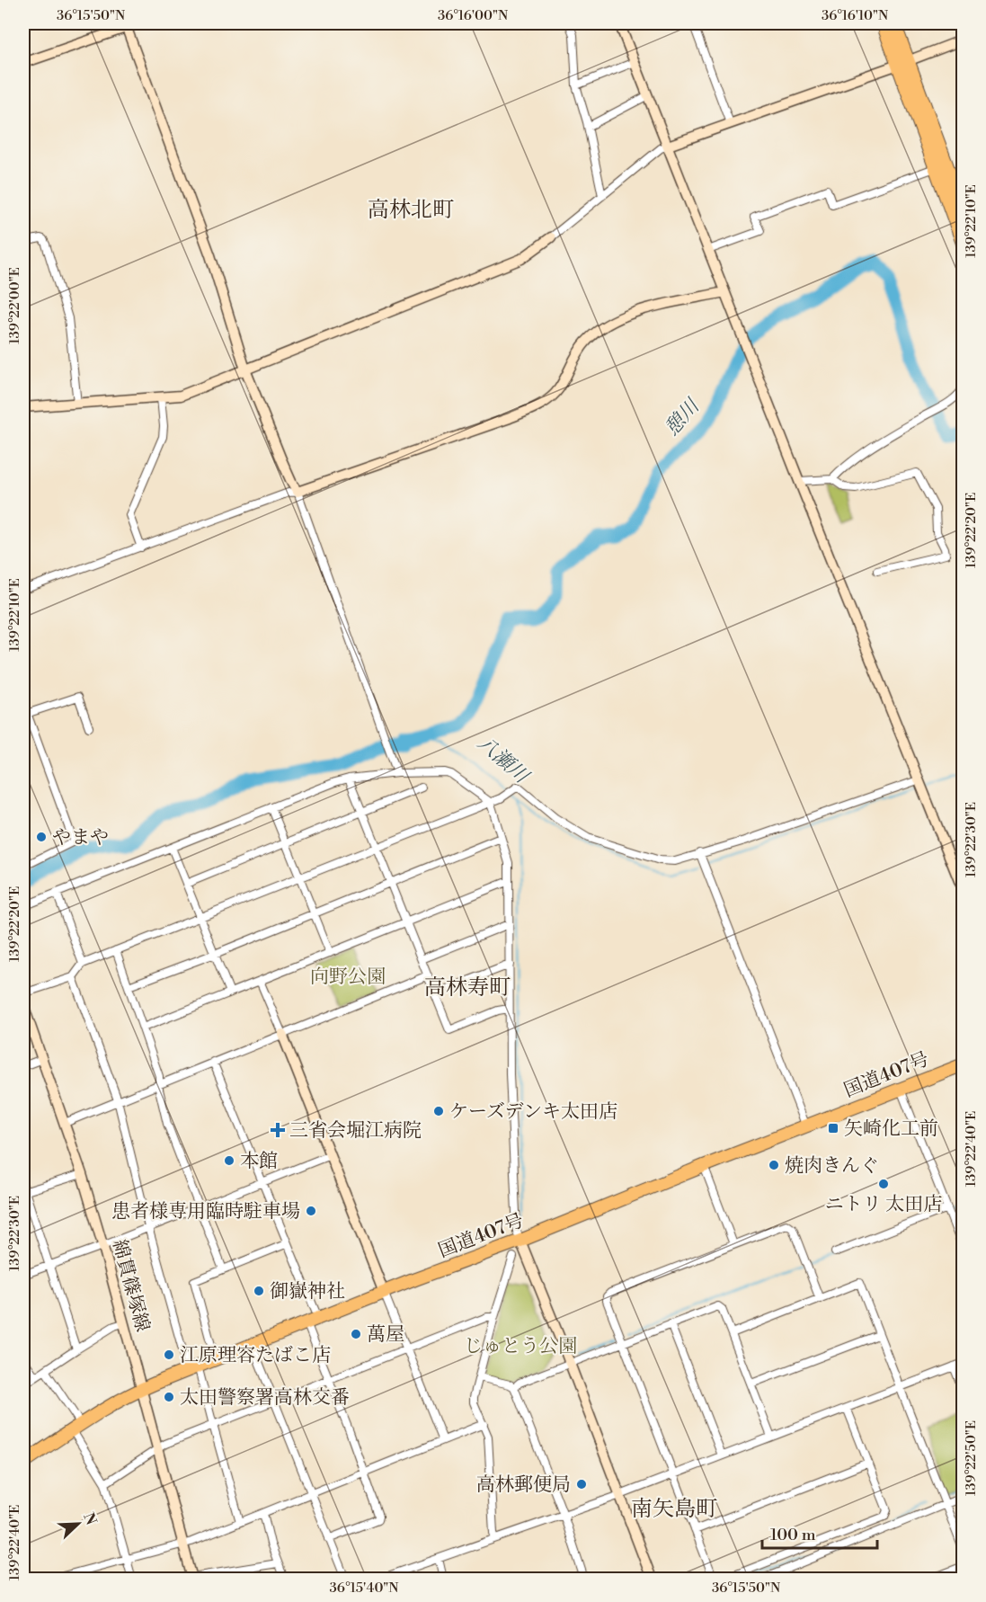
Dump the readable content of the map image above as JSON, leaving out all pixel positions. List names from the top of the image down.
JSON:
{
  "streets": {
    "highway": ["国道407号"],
    "street": ["綿貫篠塚線"]
  },
  "crossings": [
    ["国道407号", "綿貫篠塚線"]
  ],
  "districts": ["高林北町", "高林寿町", "南矢島町"],
  "water": ["憩川", "八瀬川"],
  "parks": ["向野公園", "じゅとう公園"],
  "places": {
    "other": [
      "やまや",
      "ケーズデンキ太田店",
      "本館",
      "焼肉きんぐ",
      "ニトリ 太田店",
      "患者様専用臨時駐車場",
      "御嶽神社",
      "萬屋",
      "江原理容たばこ店",
      "太田警察署高林交番",
      "高林郵便局"
    ],
    "transit": ["矢崎化工前"],
    "health": ["三省会堀江病院"]
  },
  "scale_bar": "100 m",
  "north": "top right",
  "coordinates": [
    "36°15'50\"N",
    "36°16'00\"N",
    "36°16'10\"N",
    "139°22'10\"E",
    "139°22'00\"E",
    "139°22'20\"E",
    "139°22'30\"E",
    "139°22'40\"E",
    "139°22'50\"E",
    "36°15'40\"N"
  ]
}
